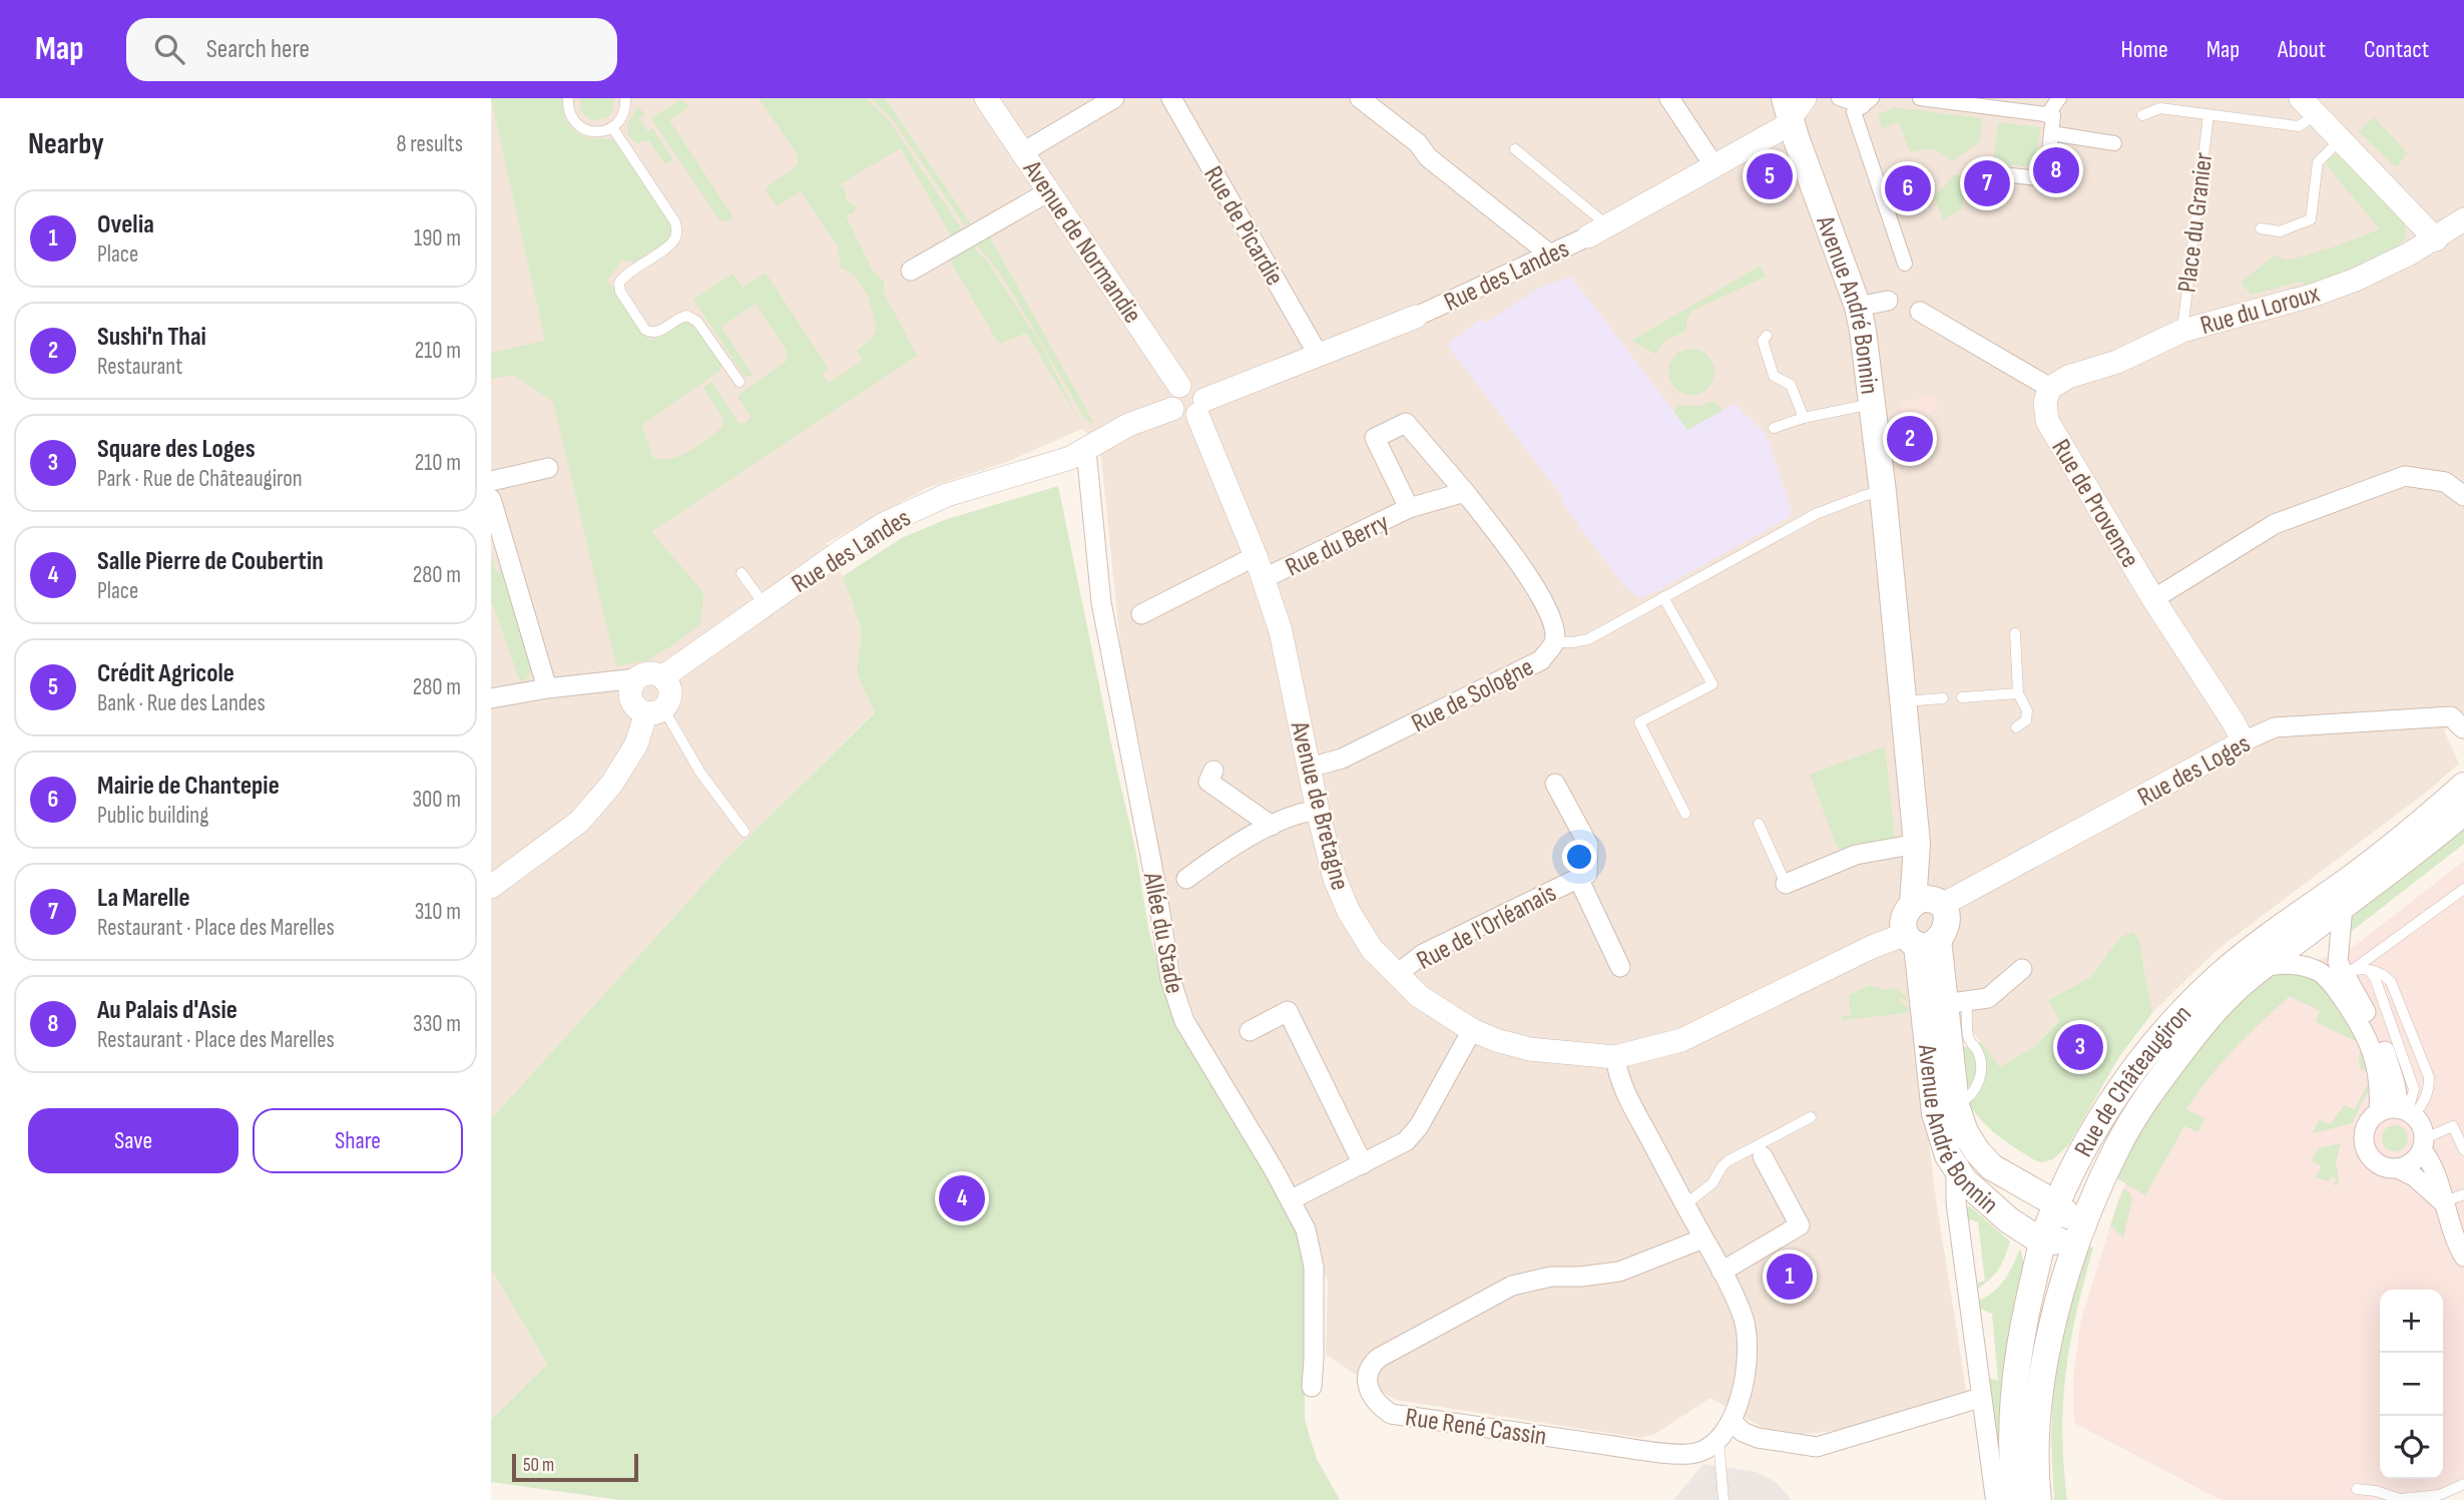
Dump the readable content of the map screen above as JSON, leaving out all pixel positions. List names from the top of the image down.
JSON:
{
  "streets": {
    "main road": ["Avenue André Bonnin", "Rue de Châteaugiron"],
    "street": [
      "Rue de Picardie",
      "Avenue de Normandie",
      "Rue des Landes",
      "Rue du Loroux",
      "Rue de Provence",
      "Rue du Berry",
      "Rue de Sologne",
      "Rue des Loges",
      "Avenue de Bretagne",
      "Rue de l'Orléanais",
      "Allée du Stade",
      "Rue René Cassin"
    ],
    "lane": ["Place du Granier"]
  },
  "crossings": [
    ["Place du Granier", "Rue du Loroux"],
    ["Rue de Picardie", "Rue des Landes"],
    ["Avenue de Normandie", "Rue des Landes"],
    ["Avenue de Normandie", "Avenue de Bretagne"],
    ["Rue des Landes", "Avenue André Bonnin"],
    ["Rue des Landes", "Avenue de Bretagne"],
    ["Rue des Landes", "Allée du Stade"],
    ["Avenue André Bonnin", "Rue de Sologne"],
    ["Avenue André Bonnin", "Avenue de Bretagne"],
    ["Avenue André Bonnin", "Rue de Châteaugiron"],
    ["Rue du Loroux", "Rue de Provence"],
    ["Rue de Provence", "Rue des Loges"],
    ["Rue du Berry", "Rue de Sologne"],
    ["Rue du Berry", "Avenue de Bretagne"],
    ["Rue de Sologne", "Avenue de Bretagne"],
    ["Avenue de Bretagne", "Rue de l'Orléanais"],
    ["Avenue de Bretagne", "Rue René Cassin"]
  ],
  "scale_bar": "50 m",
  "page": {
    "header": "Map",
    "search": "Search here",
    "nav": [
      "Home",
      "Map",
      "About",
      "Contact"
    ],
    "heading": ["Nearby", "8 results"],
    "pins": [
      "8",
      "5",
      "7",
      "6",
      "2",
      "3",
      "4",
      "1"
    ],
    "list": [
      {
        "mark": "1",
        "name": "Ovelia",
        "note": "Place",
        "value": "190 m"
      },
      {
        "mark": "2",
        "name": "Sushi'n Thai",
        "note": "Restaurant",
        "value": "210 m"
      },
      {
        "mark": "3",
        "name": "Square des Loges",
        "note": "Park · Rue de Châteaugiron",
        "value": "210 m"
      },
      {
        "mark": "4",
        "name": "Salle Pierre de Coubertin",
        "note": "Place",
        "value": "280 m"
      },
      {
        "mark": "5",
        "name": "Crédit Agricole",
        "note": "Bank · Rue des Landes",
        "value": "280 m"
      },
      {
        "mark": "6",
        "name": "Mairie de Chantepie",
        "note": "Public building",
        "value": "300 m"
      },
      {
        "mark": "7",
        "name": "La Marelle",
        "note": "Restaurant · Place des Marelles",
        "value": "310 m"
      },
      {
        "mark": "8",
        "name": "Au Palais d'Asie",
        "note": "Restaurant · Place des Marelles",
        "value": "330 m"
      }
    ],
    "buttons": ["Save", "Share"],
    "map_buttons": ["+", "−"],
    "scale": "50 m"
  }
}
